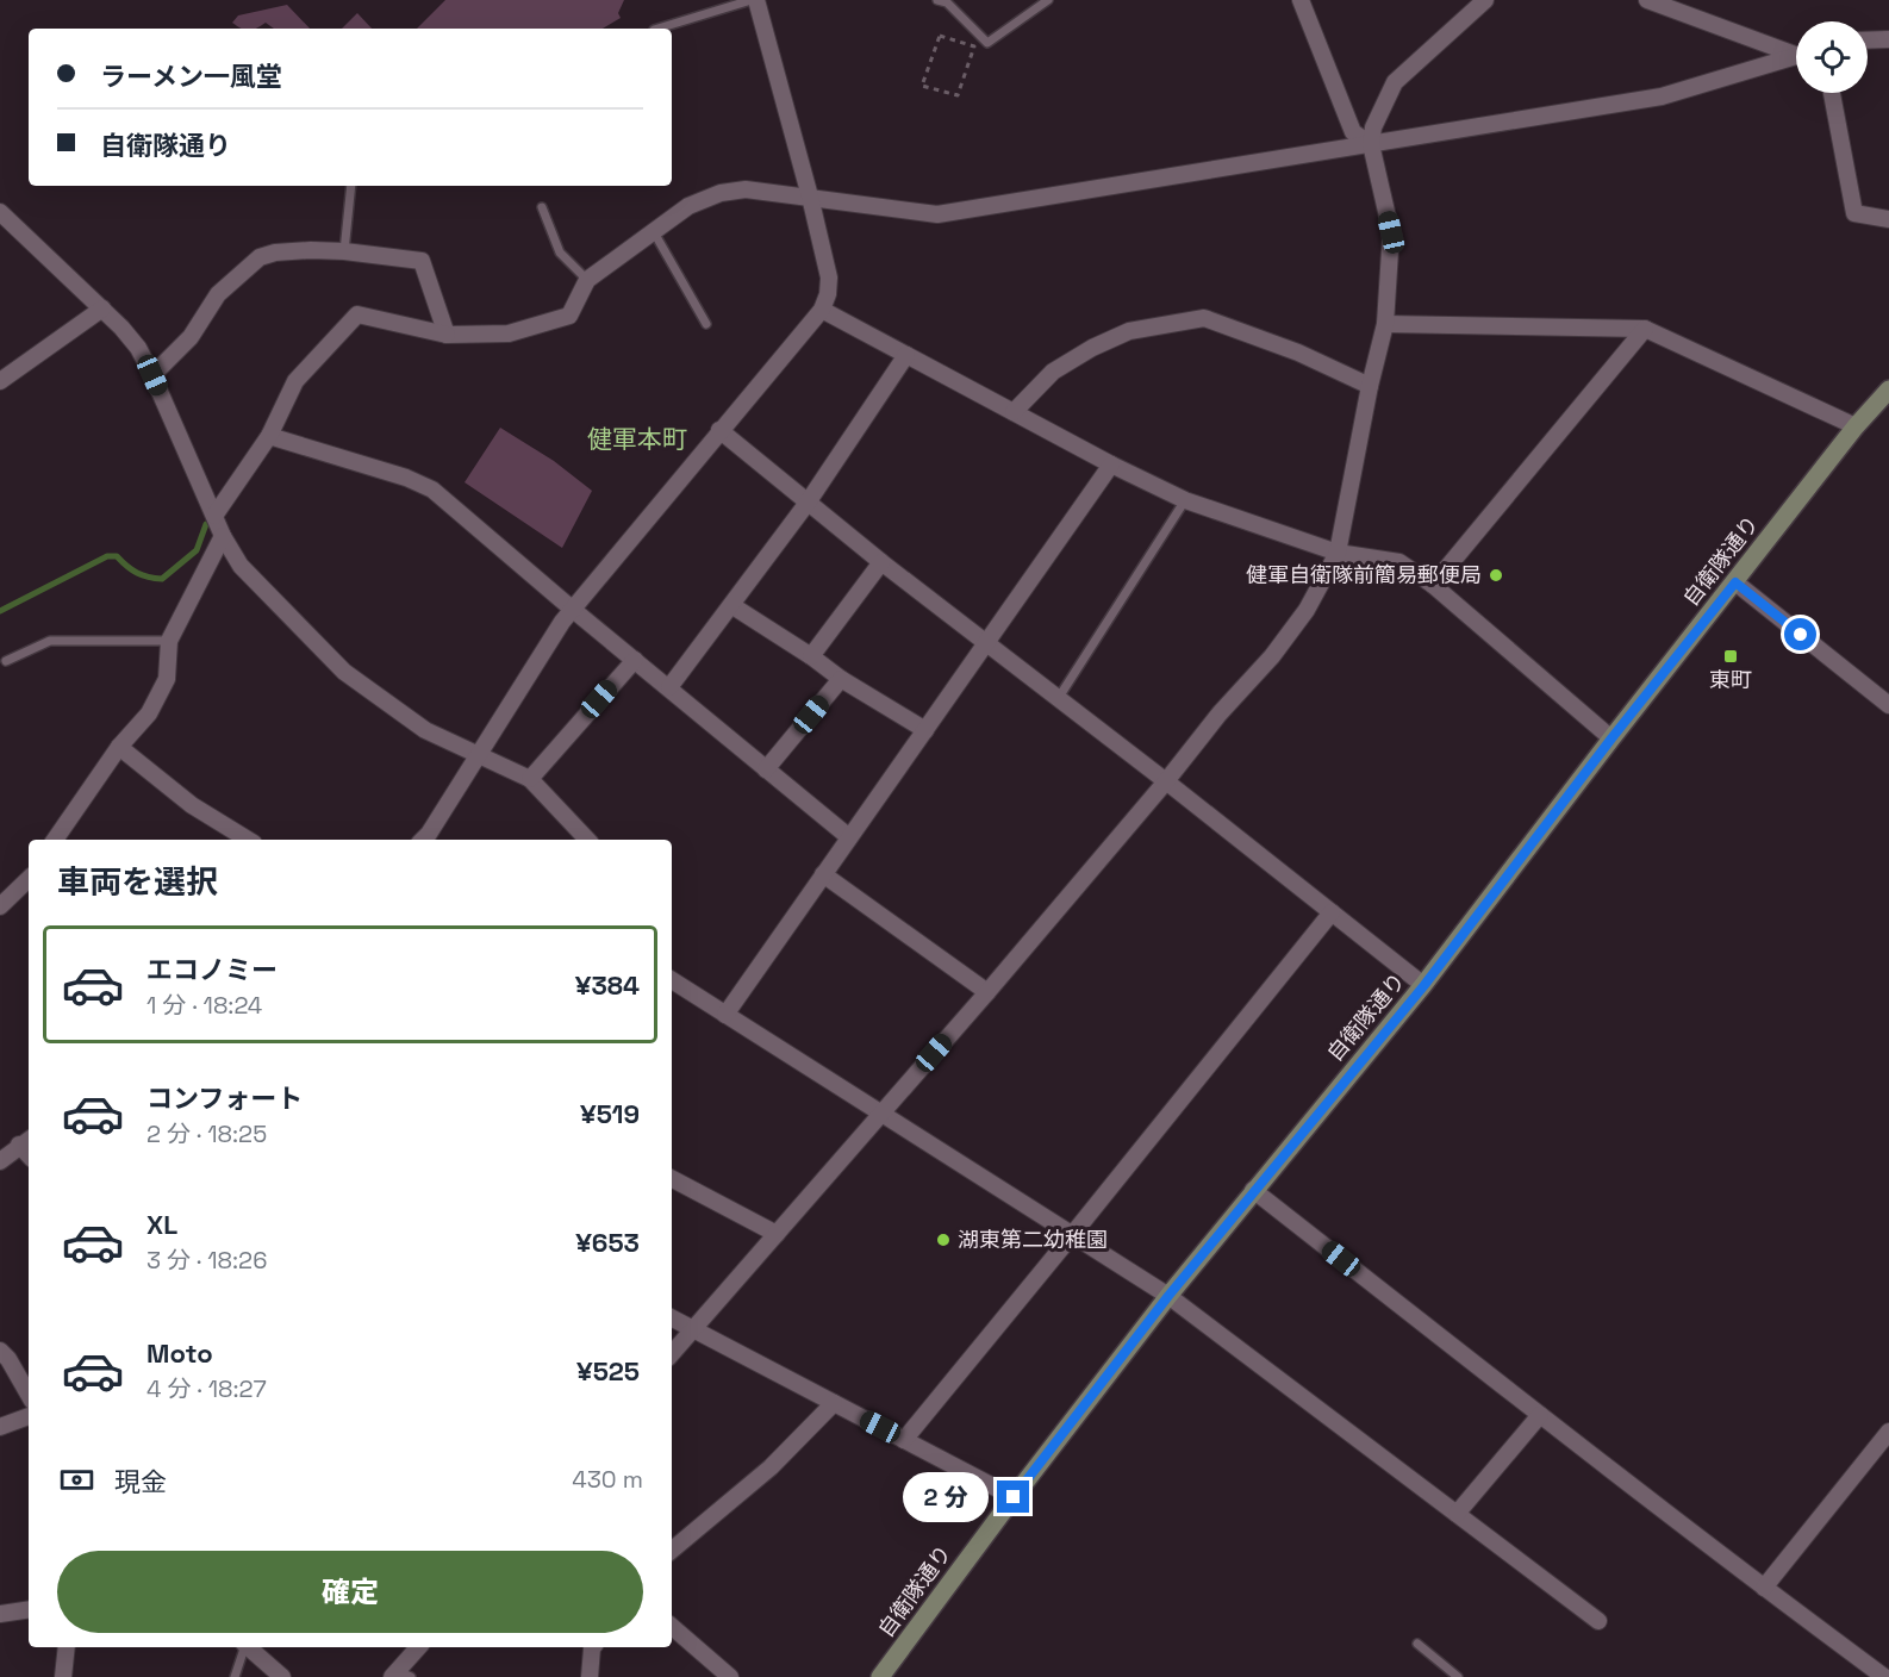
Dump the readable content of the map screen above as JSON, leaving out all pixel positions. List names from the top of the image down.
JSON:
{
  "streets": {
    "street": ["自衛隊通り"]
  },
  "districts": ["健軍本町"],
  "places": {
    "other": ["健軍自衛隊前簡易郵便局", "湖東第二幼稚園"],
    "transit": ["東町"]
  },
  "page": {
    "banner": ["ラーメン一風堂", "自衛隊通り"],
    "heading": "車両を選択",
    "list": [
      {
        "name": "エコノミー",
        "note": "1 分 · 18:24",
        "value": "¥384"
      },
      {
        "name": "コンフォート",
        "note": "2 分 · 18:25",
        "value": "¥519"
      },
      {
        "name": "XL",
        "note": "3 分 · 18:26",
        "value": "¥653"
      },
      {
        "name": "Moto",
        "note": "4 分 · 18:27",
        "value": "¥525"
      }
    ],
    "pay": ["現金", "430 m"],
    "bubble": "2 分",
    "buttons": "確定"
  }
}
